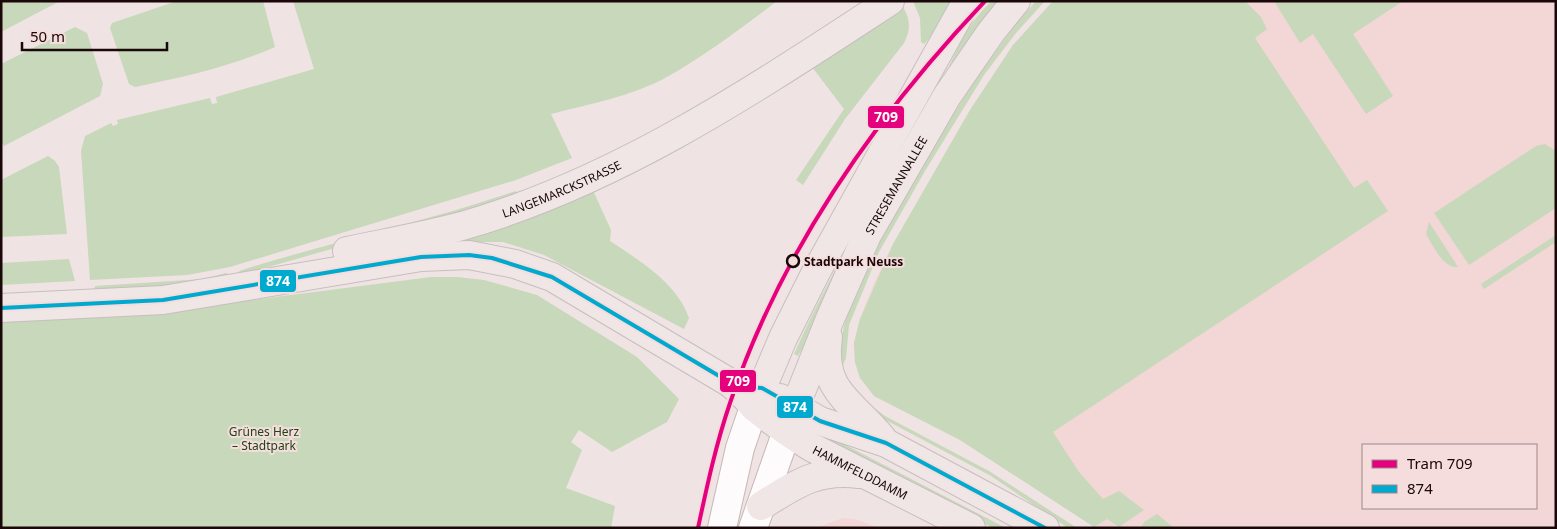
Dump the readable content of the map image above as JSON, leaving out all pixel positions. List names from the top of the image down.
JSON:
{
  "streets": {
    "main road": ["STRESEMANNALLEE", "LANGEMARCKSTRASSE", "HAMMFELDDAMM"]
  },
  "crossings": [
    ["STRESEMANNALLEE", "LANGEMARCKSTRASSE"],
    ["STRESEMANNALLEE", "HAMMFELDDAMM"],
    ["LANGEMARCKSTRASSE", "HAMMFELDDAMM"]
  ],
  "parks": ["Grünes Herz – Stadtpark"],
  "places": ["Stadtpark Neuss"],
  "lines": ["tram line 709", "transit line 874"],
  "legend": ["Tram 709", "874"],
  "scale_bar": "50 m"
}
